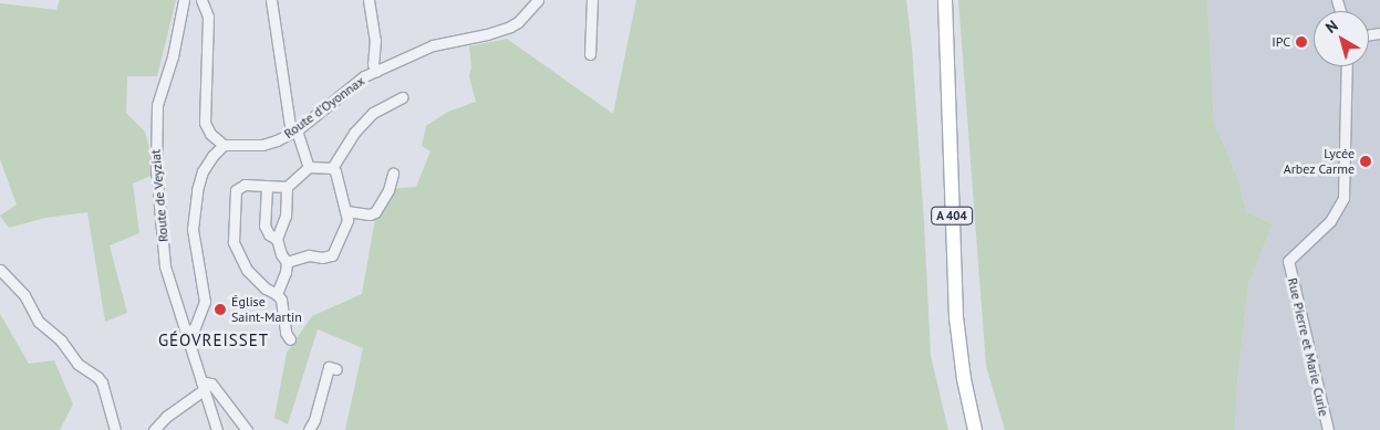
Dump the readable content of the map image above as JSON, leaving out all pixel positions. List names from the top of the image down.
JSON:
{
  "streets": {
    "highway": ["A 404"],
    "street": ["Route d'Oyonnax", "Route de Veyziat", "Rue Pierre et Marie Curie"]
  },
  "districts": ["GÉOVREISSET"],
  "places": ["IPC", "Lycée Arbez Carme", "Église Saint-Martin"],
  "north": "top left"
}
